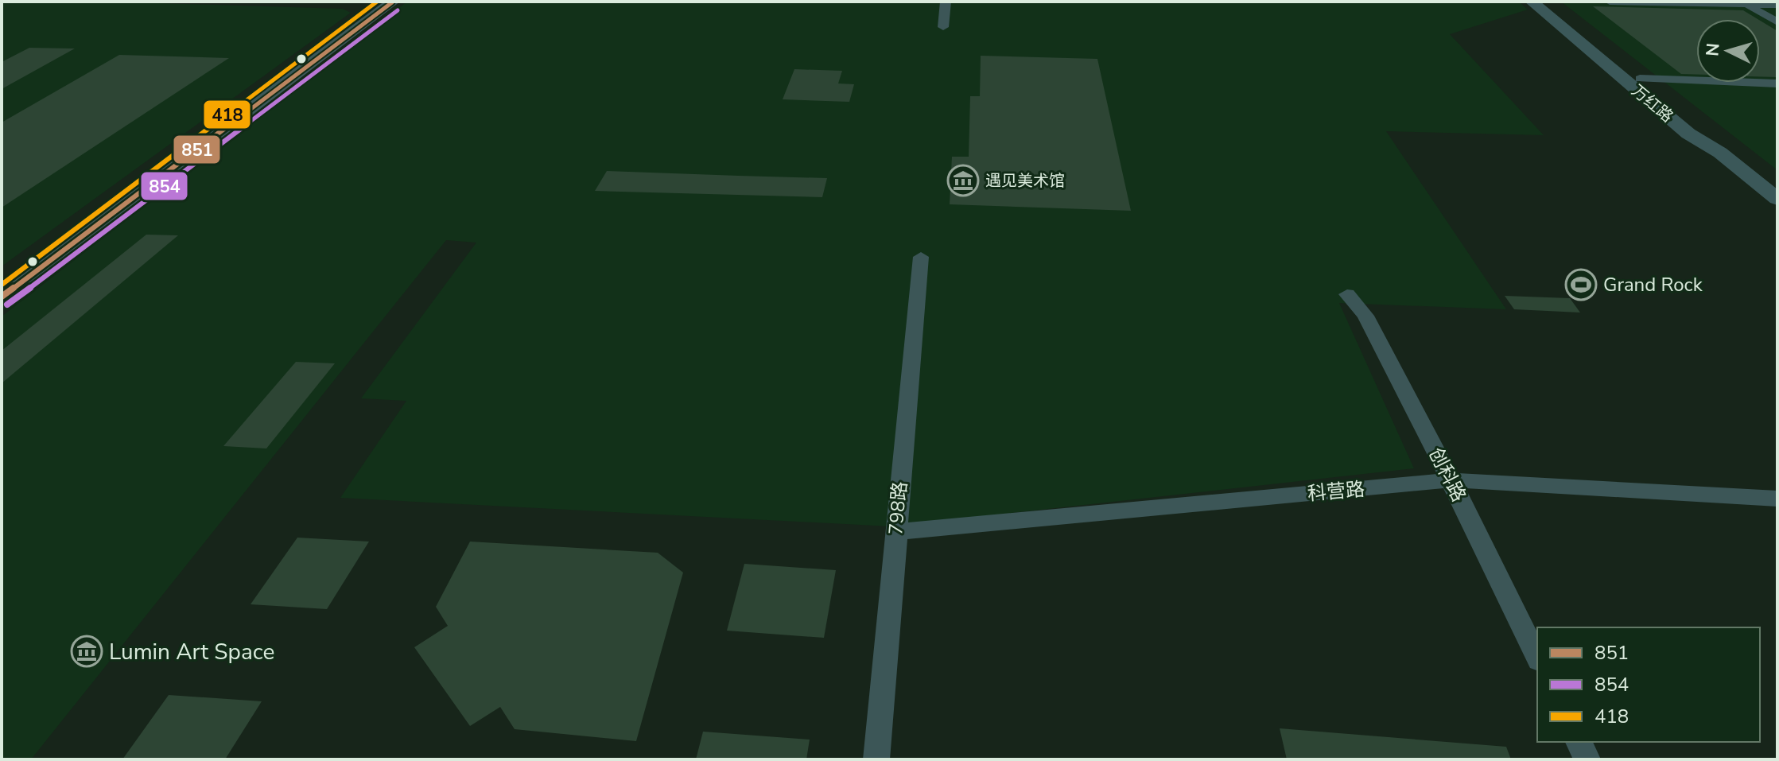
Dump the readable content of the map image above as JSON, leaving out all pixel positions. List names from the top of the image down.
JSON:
{
  "streets": {
    "street": [
      "万红路",
      "创科路",
      "科营路",
      "798路"
    ]
  },
  "crossings": [
    ["创科路", "科营路"],
    ["科营路", "798路"]
  ],
  "places": {
    "museum": ["遇见美术馆", "Lumin Art Space"],
    "sports": ["Grand Rock"]
  },
  "lines": ["transit line 418", "transit line 851", "transit line 854"],
  "legend": ["851", "854", "418"],
  "north": "left"
}
